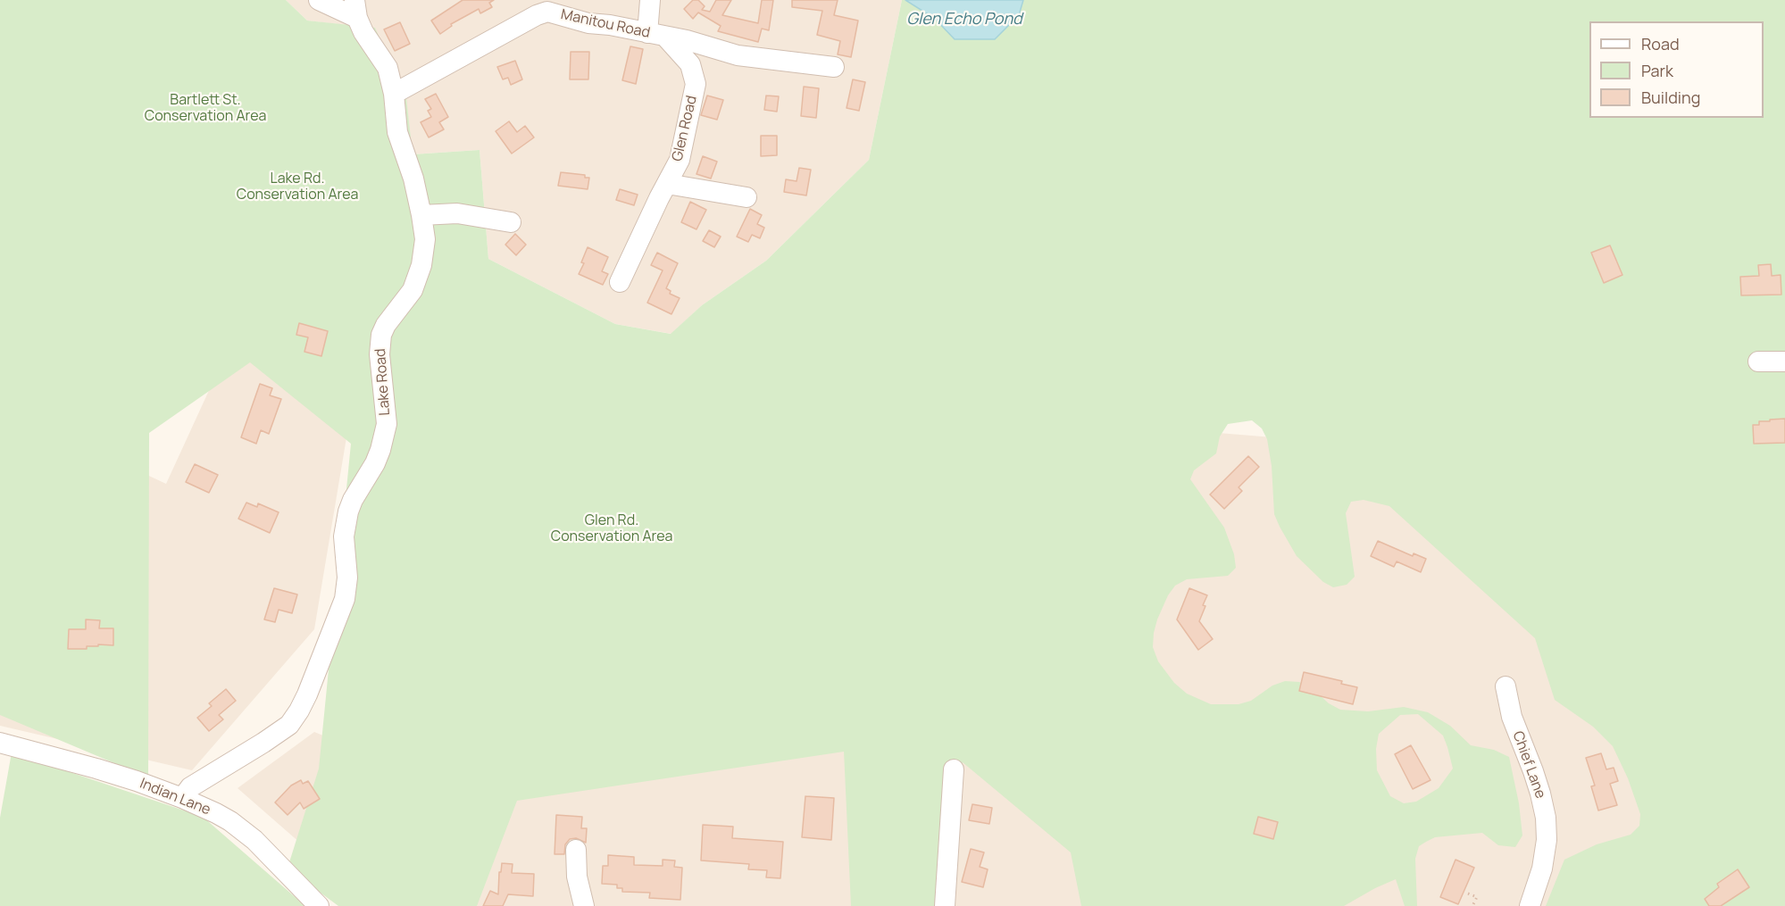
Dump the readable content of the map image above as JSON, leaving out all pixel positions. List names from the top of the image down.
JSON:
{
  "streets": {
    "street": [
      "Manitou Road",
      "Glen Road",
      "Lake Road",
      "Chief Lane",
      "Indian Lane"
    ]
  },
  "crossings": [
    ["Manitou Road", "Glen Road"],
    ["Manitou Road", "Lake Road"],
    ["Lake Road", "Indian Lane"]
  ],
  "water": ["Glen Echo Pond"],
  "parks": ["Bartlett St. Conservation Area", "Lake Rd. Conservation Area", "Glen Rd. Conservation Area"],
  "legend": ["Road", "Park", "Building"]
}
